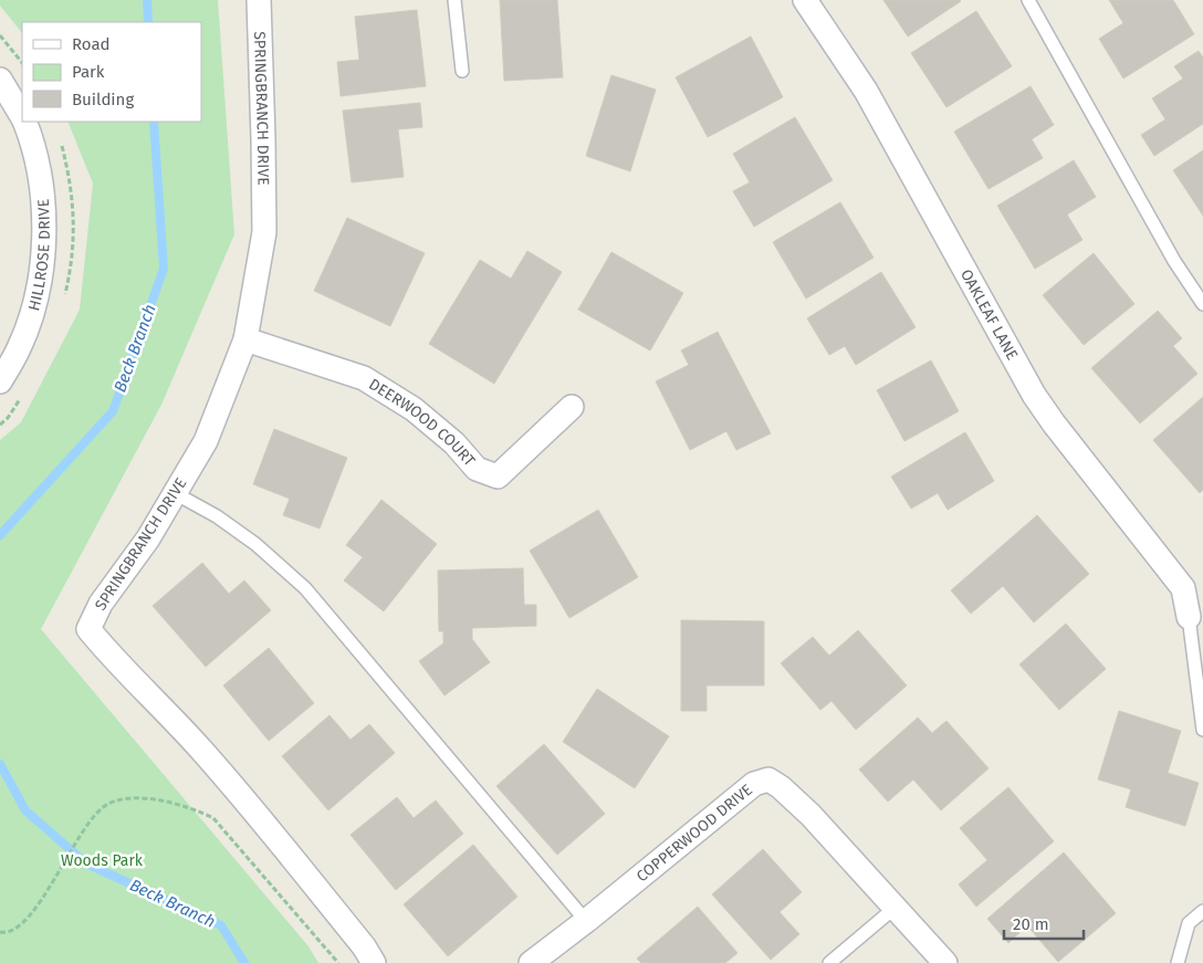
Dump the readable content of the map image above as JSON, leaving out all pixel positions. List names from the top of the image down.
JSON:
{
  "streets": {
    "street": [
      "SPRINGBRANCH DRIVE",
      "HILLROSE DRIVE",
      "OAKLEAF LANE",
      "DEERWOOD COURT",
      "COPPERWOOD DRIVE"
    ]
  },
  "crossings": [
    ["SPRINGBRANCH DRIVE", "DEERWOOD COURT"]
  ],
  "water": ["Beck Branch"],
  "parks": ["Woods Park"],
  "legend": ["Road", "Park", "Building"],
  "scale_bar": "20 m"
}
